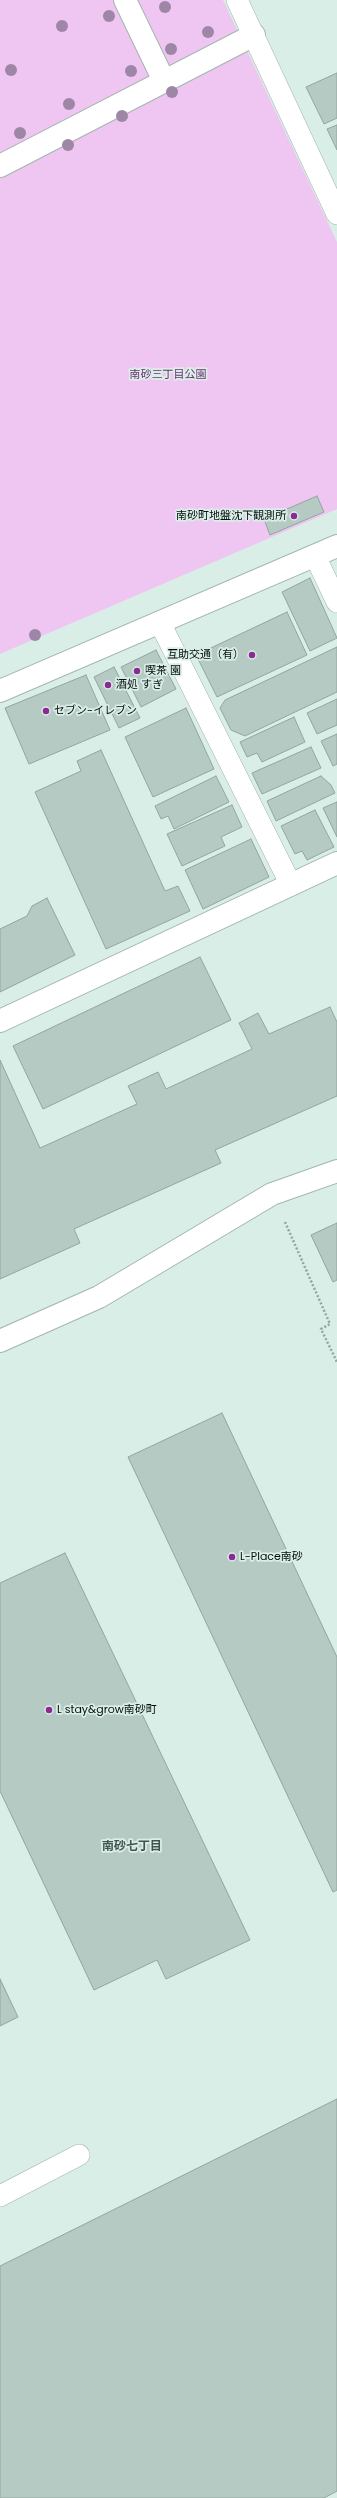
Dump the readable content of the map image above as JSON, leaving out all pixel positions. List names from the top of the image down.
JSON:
{
  "districts": ["南砂七丁目"],
  "parks": ["南砂三丁目公園"],
  "places": [
    "南砂町地盤沈下観測所",
    "互助交通（有）",
    "喫茶 園",
    "酒処 すぎ",
    "セブン-イレブン",
    "L-Place南砂",
    "L stay&grow南砂町"
  ]
}
